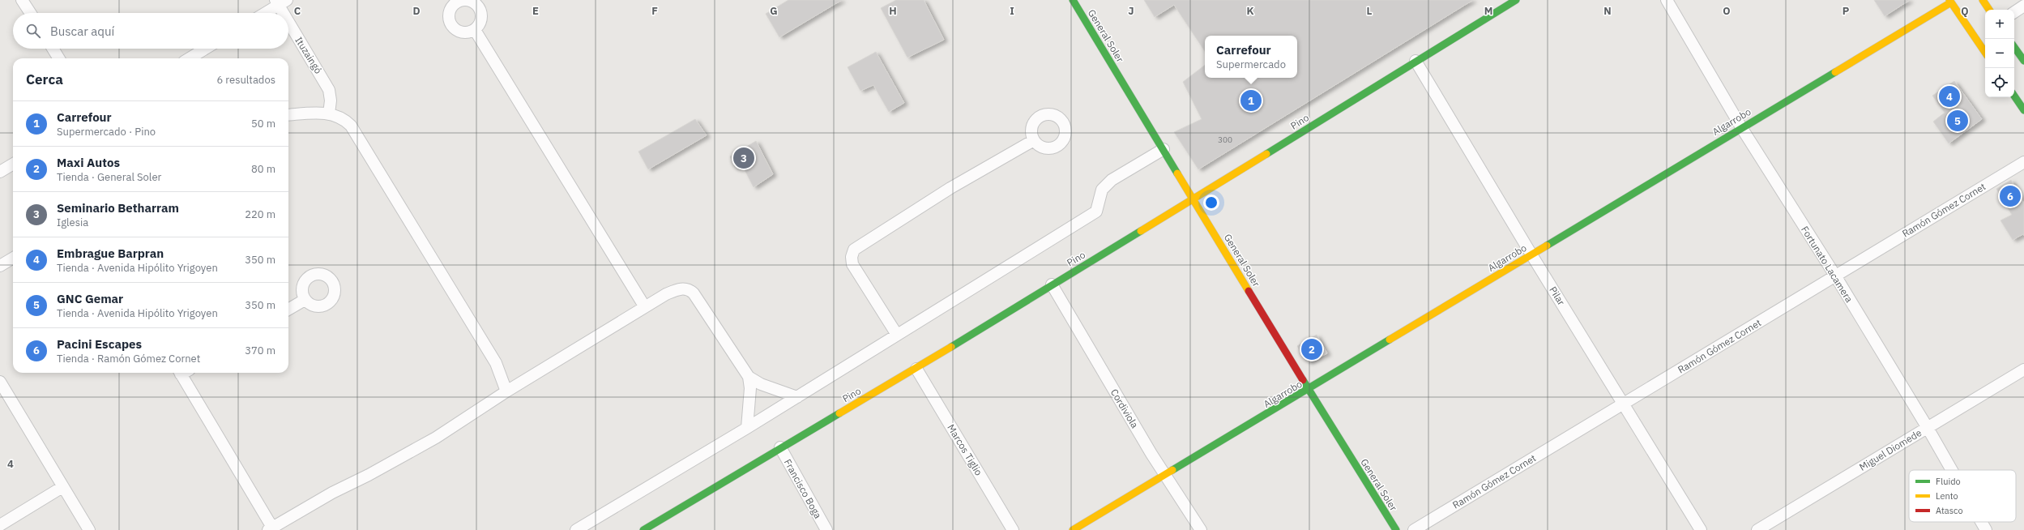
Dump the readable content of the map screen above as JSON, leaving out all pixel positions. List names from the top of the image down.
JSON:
{
  "streets": {
    "street": [
      "General Soler",
      "Ituzaingó",
      "Pino",
      "Algarrobo",
      "Ramón Gómez Cornet",
      "Fortunato Lacamera",
      "Pilar",
      "Cordiviola",
      "Marcos Tiglio",
      "Miguel Diomede",
      "Francisco Boga"
    ]
  },
  "crossings": [
    ["General Soler", "Pino"],
    ["General Soler", "Algarrobo"],
    ["Pino", "Pilar"],
    ["Pino", "Cordiviola"],
    ["Pino", "Marcos Tiglio"],
    ["Pino", "Francisco Boga"],
    ["Algarrobo", "Fortunato Lacamera"],
    ["Algarrobo", "Pilar"],
    ["Algarrobo", "Cordiviola"],
    ["Ramón Gómez Cornet", "Fortunato Lacamera"],
    ["Ramón Gómez Cornet", "Pilar"],
    ["Fortunato Lacamera", "Miguel Diomede"]
  ],
  "house_numbers": ["300"],
  "legend": ["Fluido", "Lento", "Atasco"],
  "page": {
    "map_buttons": ["+", "−"],
    "search": "Buscar aquí",
    "popup": ["Carrefour", "Supermercado"],
    "heading": ["Cerca", "6 resultados"],
    "pins": [
      "4",
      "1",
      "5",
      "3",
      "6",
      "2"
    ],
    "list": [
      {
        "mark": "1",
        "name": "Carrefour",
        "note": "Supermercado · Pino",
        "value": "50 m"
      },
      {
        "mark": "2",
        "name": "Maxi Autos",
        "note": "Tienda · General Soler",
        "value": "80 m"
      },
      {
        "mark": "3",
        "name": "Seminario Betharram",
        "note": "Iglesia",
        "value": "220 m"
      },
      {
        "mark": "4",
        "name": "Embrague Barpran",
        "note": "Tienda · Avenida Hipólito Yrigoyen",
        "value": "350 m"
      },
      {
        "mark": "5",
        "name": "GNC Gemar",
        "note": "Tienda · Avenida Hipólito Yrigoyen",
        "value": "350 m"
      },
      {
        "mark": "6",
        "name": "Pacini Escapes",
        "note": "Tienda · Ramón Gómez Cornet",
        "value": "370 m"
      }
    ]
  },
  "grid": {
    "columns": [
      "C",
      "D",
      "E",
      "F",
      "G",
      "H",
      "I",
      "J",
      "K",
      "L",
      "M",
      "N",
      "O",
      "P",
      "Q"
    ],
    "rows": ["4"]
  }
}
